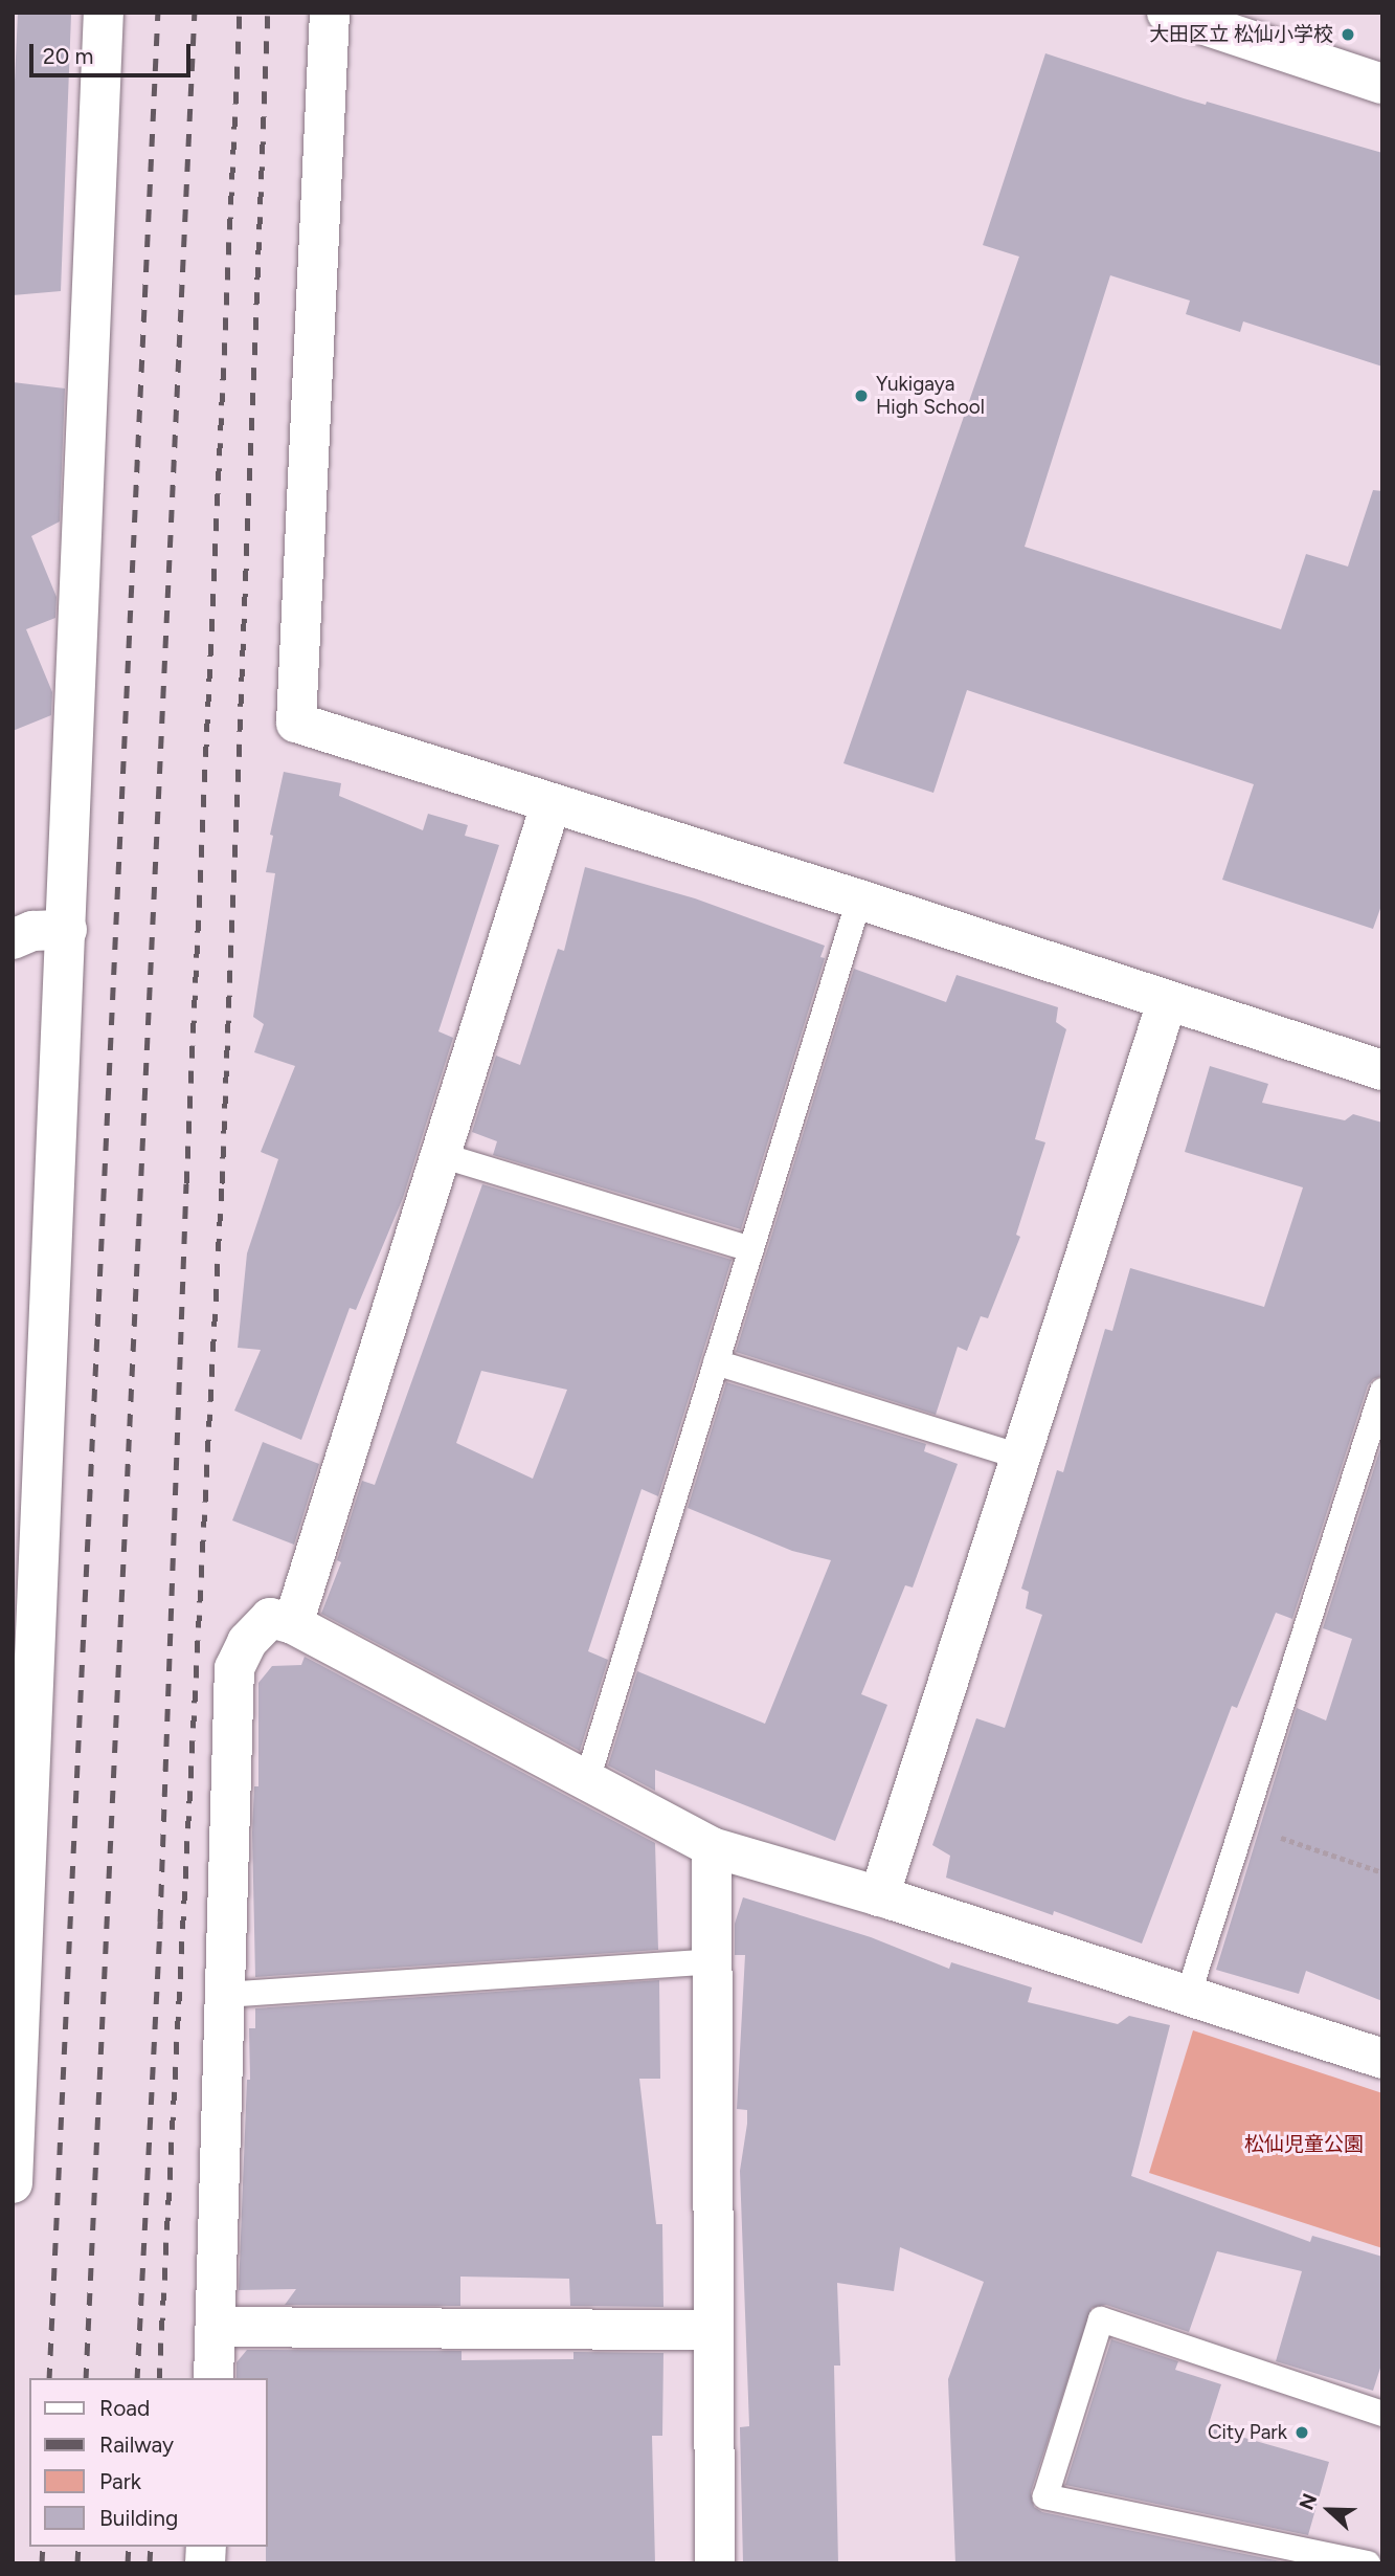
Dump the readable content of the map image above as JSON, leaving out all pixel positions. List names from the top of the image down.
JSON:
{
  "parks": ["松仙児童公園"],
  "places": ["大田区立 松仙小学校", "Yukigaya High School", "City Park"],
  "legend": [
    "Road",
    "Railway",
    "Park",
    "Building"
  ],
  "scale_bar": "20 m",
  "north": "left"
}
